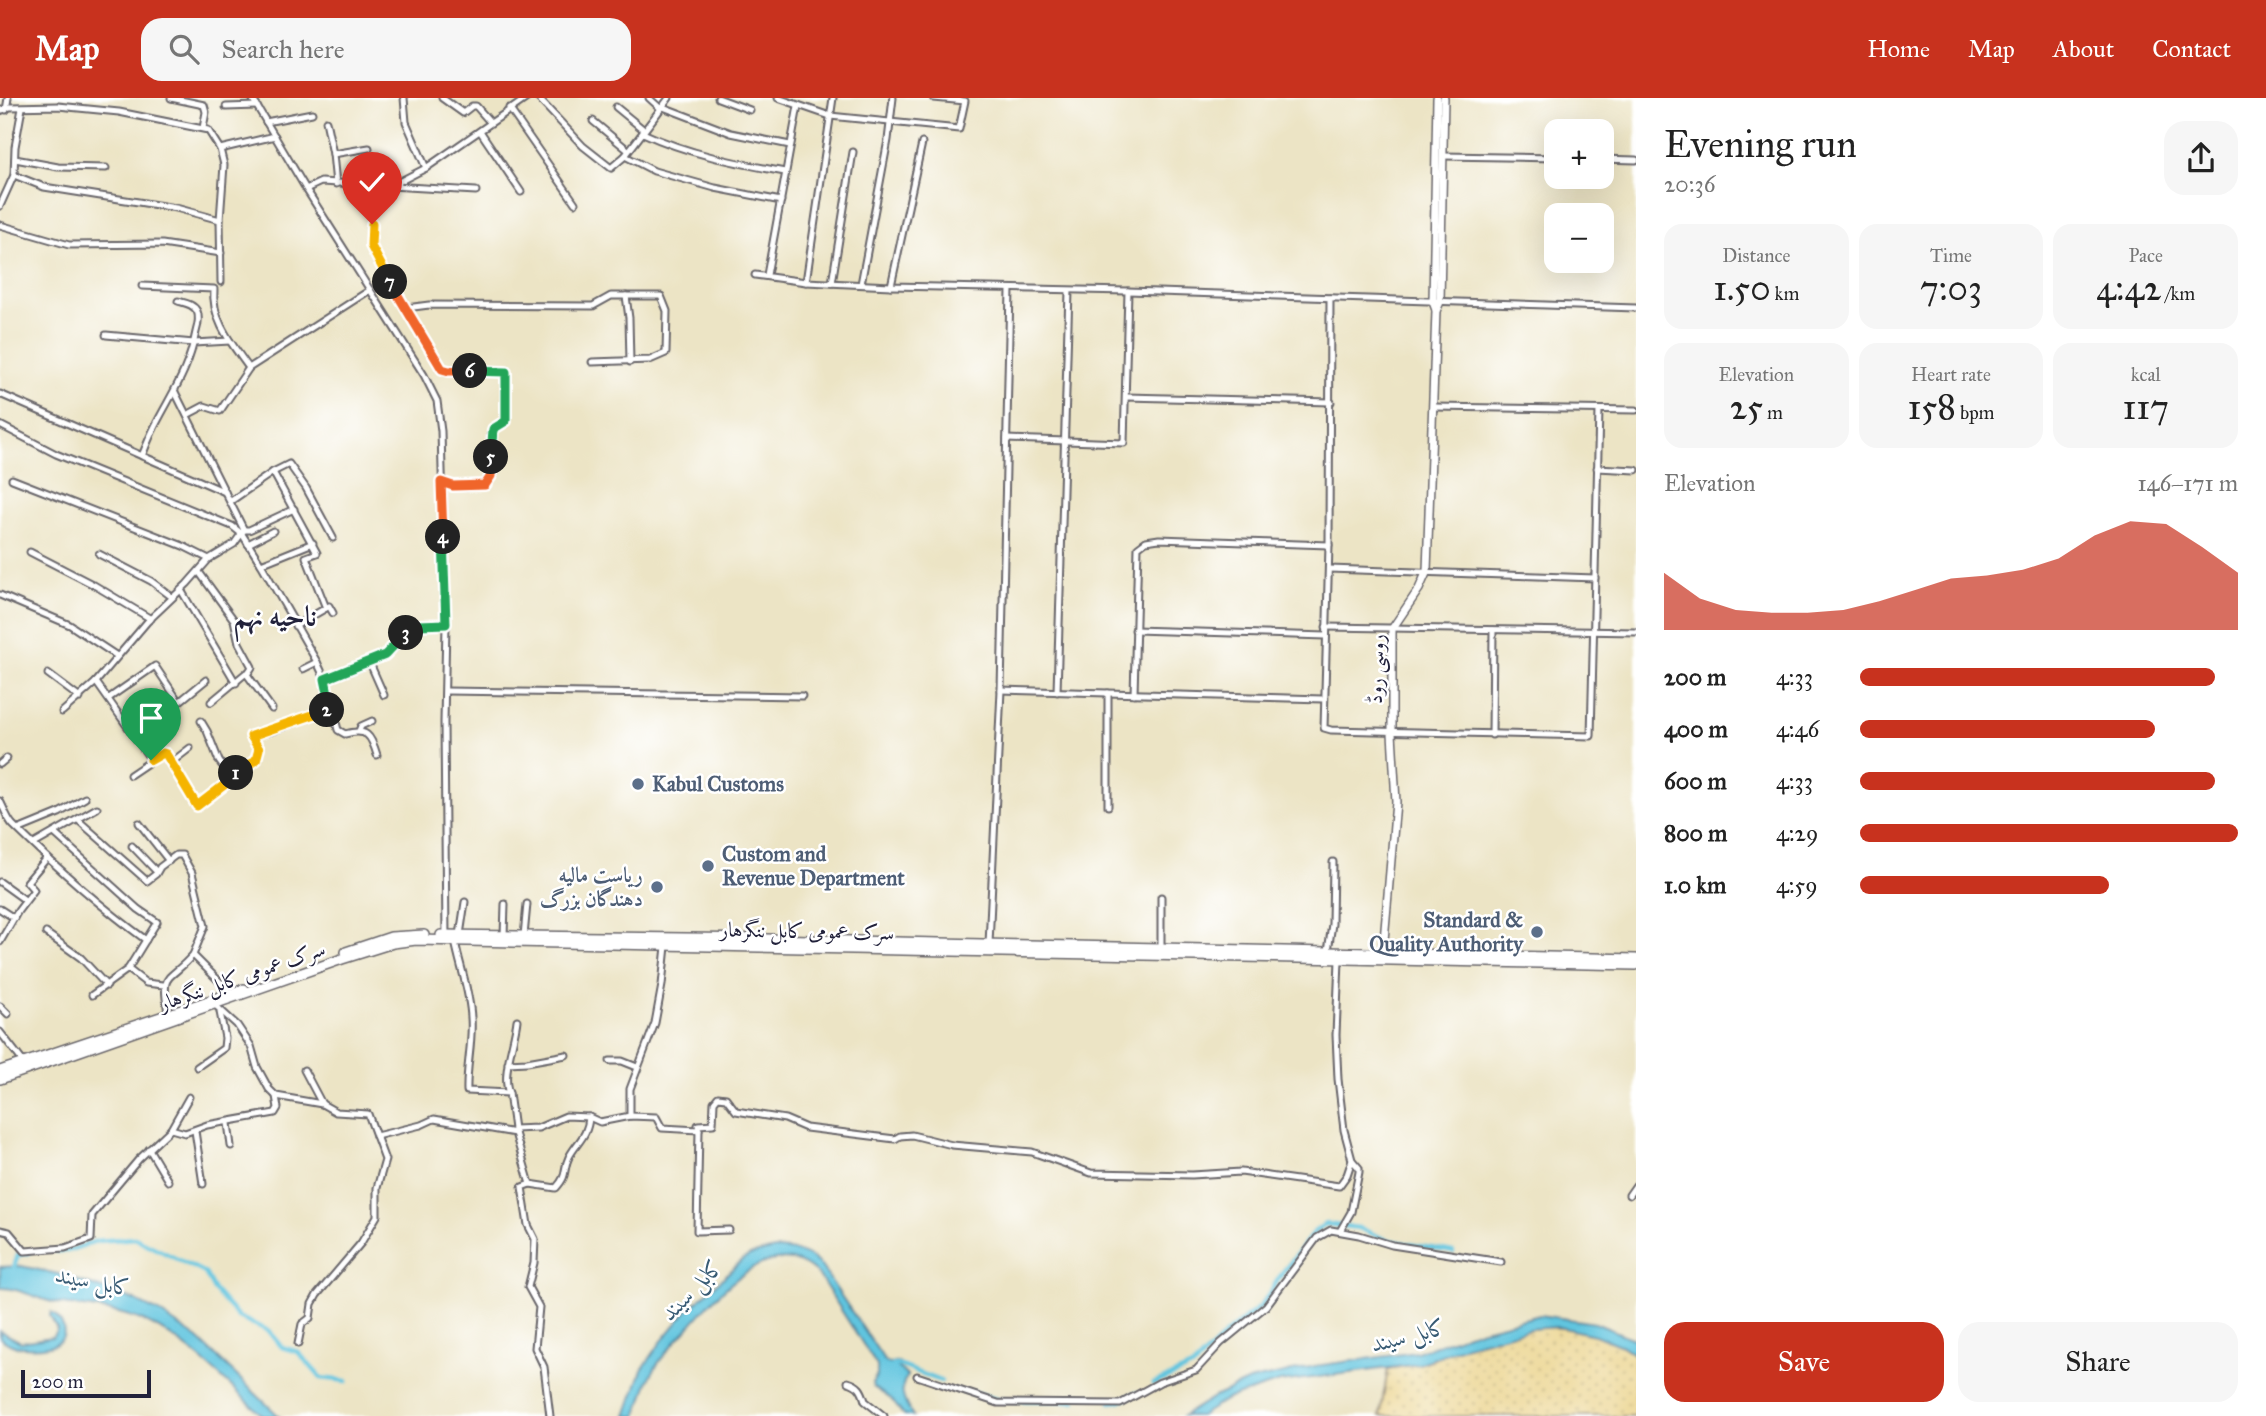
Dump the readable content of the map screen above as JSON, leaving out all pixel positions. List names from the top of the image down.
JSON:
{
  "streets": {
    "highway": ["سرک عمومی کابل ننگرهار"],
    "main road": ["روسی روڈ"]
  },
  "crossings": [
    ["روسی روڈ", "سرک عمومی کابل ننگرهار"]
  ],
  "districts": ["ناحیه نهم"],
  "water": ["کابل سيند"],
  "places": [
    "Kabul Customs",
    "Custom and Revenue Department",
    "ریاست مالیه دهندگان بزرگ",
    "Standard & Quality Authority"
  ],
  "scale_bar": "200 m",
  "page": {
    "header": "Map",
    "search": "Search here",
    "nav": [
      "Home",
      "Map",
      "About",
      "Contact"
    ],
    "heading": ["Evening run", "20:36"],
    "map_buttons": ["+", "−"],
    "stats": [
      ["Distance", "1.50 km"],
      ["Time", "7:03"],
      ["Pace", "4:42 /km"],
      ["Elevation", "25 m"],
      ["Heart rate", "158 bpm"],
      ["kcal", "117"]
    ],
    "pins": [
      "7",
      "6",
      "5",
      "4",
      "3",
      "2",
      "1"
    ],
    "chart": ["Elevation", "146–171 m"],
    "list": [
      {
        "name": "200 m",
        "note": "4:33"
      },
      {
        "name": "400 m",
        "note": "4:46"
      },
      {
        "name": "600 m",
        "note": "4:33"
      },
      {
        "name": "800 m",
        "note": "4:29"
      },
      {
        "name": "1.0 km",
        "note": "4:59"
      }
    ],
    "buttons": ["Save", "Share"],
    "scale": "200 m"
  }
}
